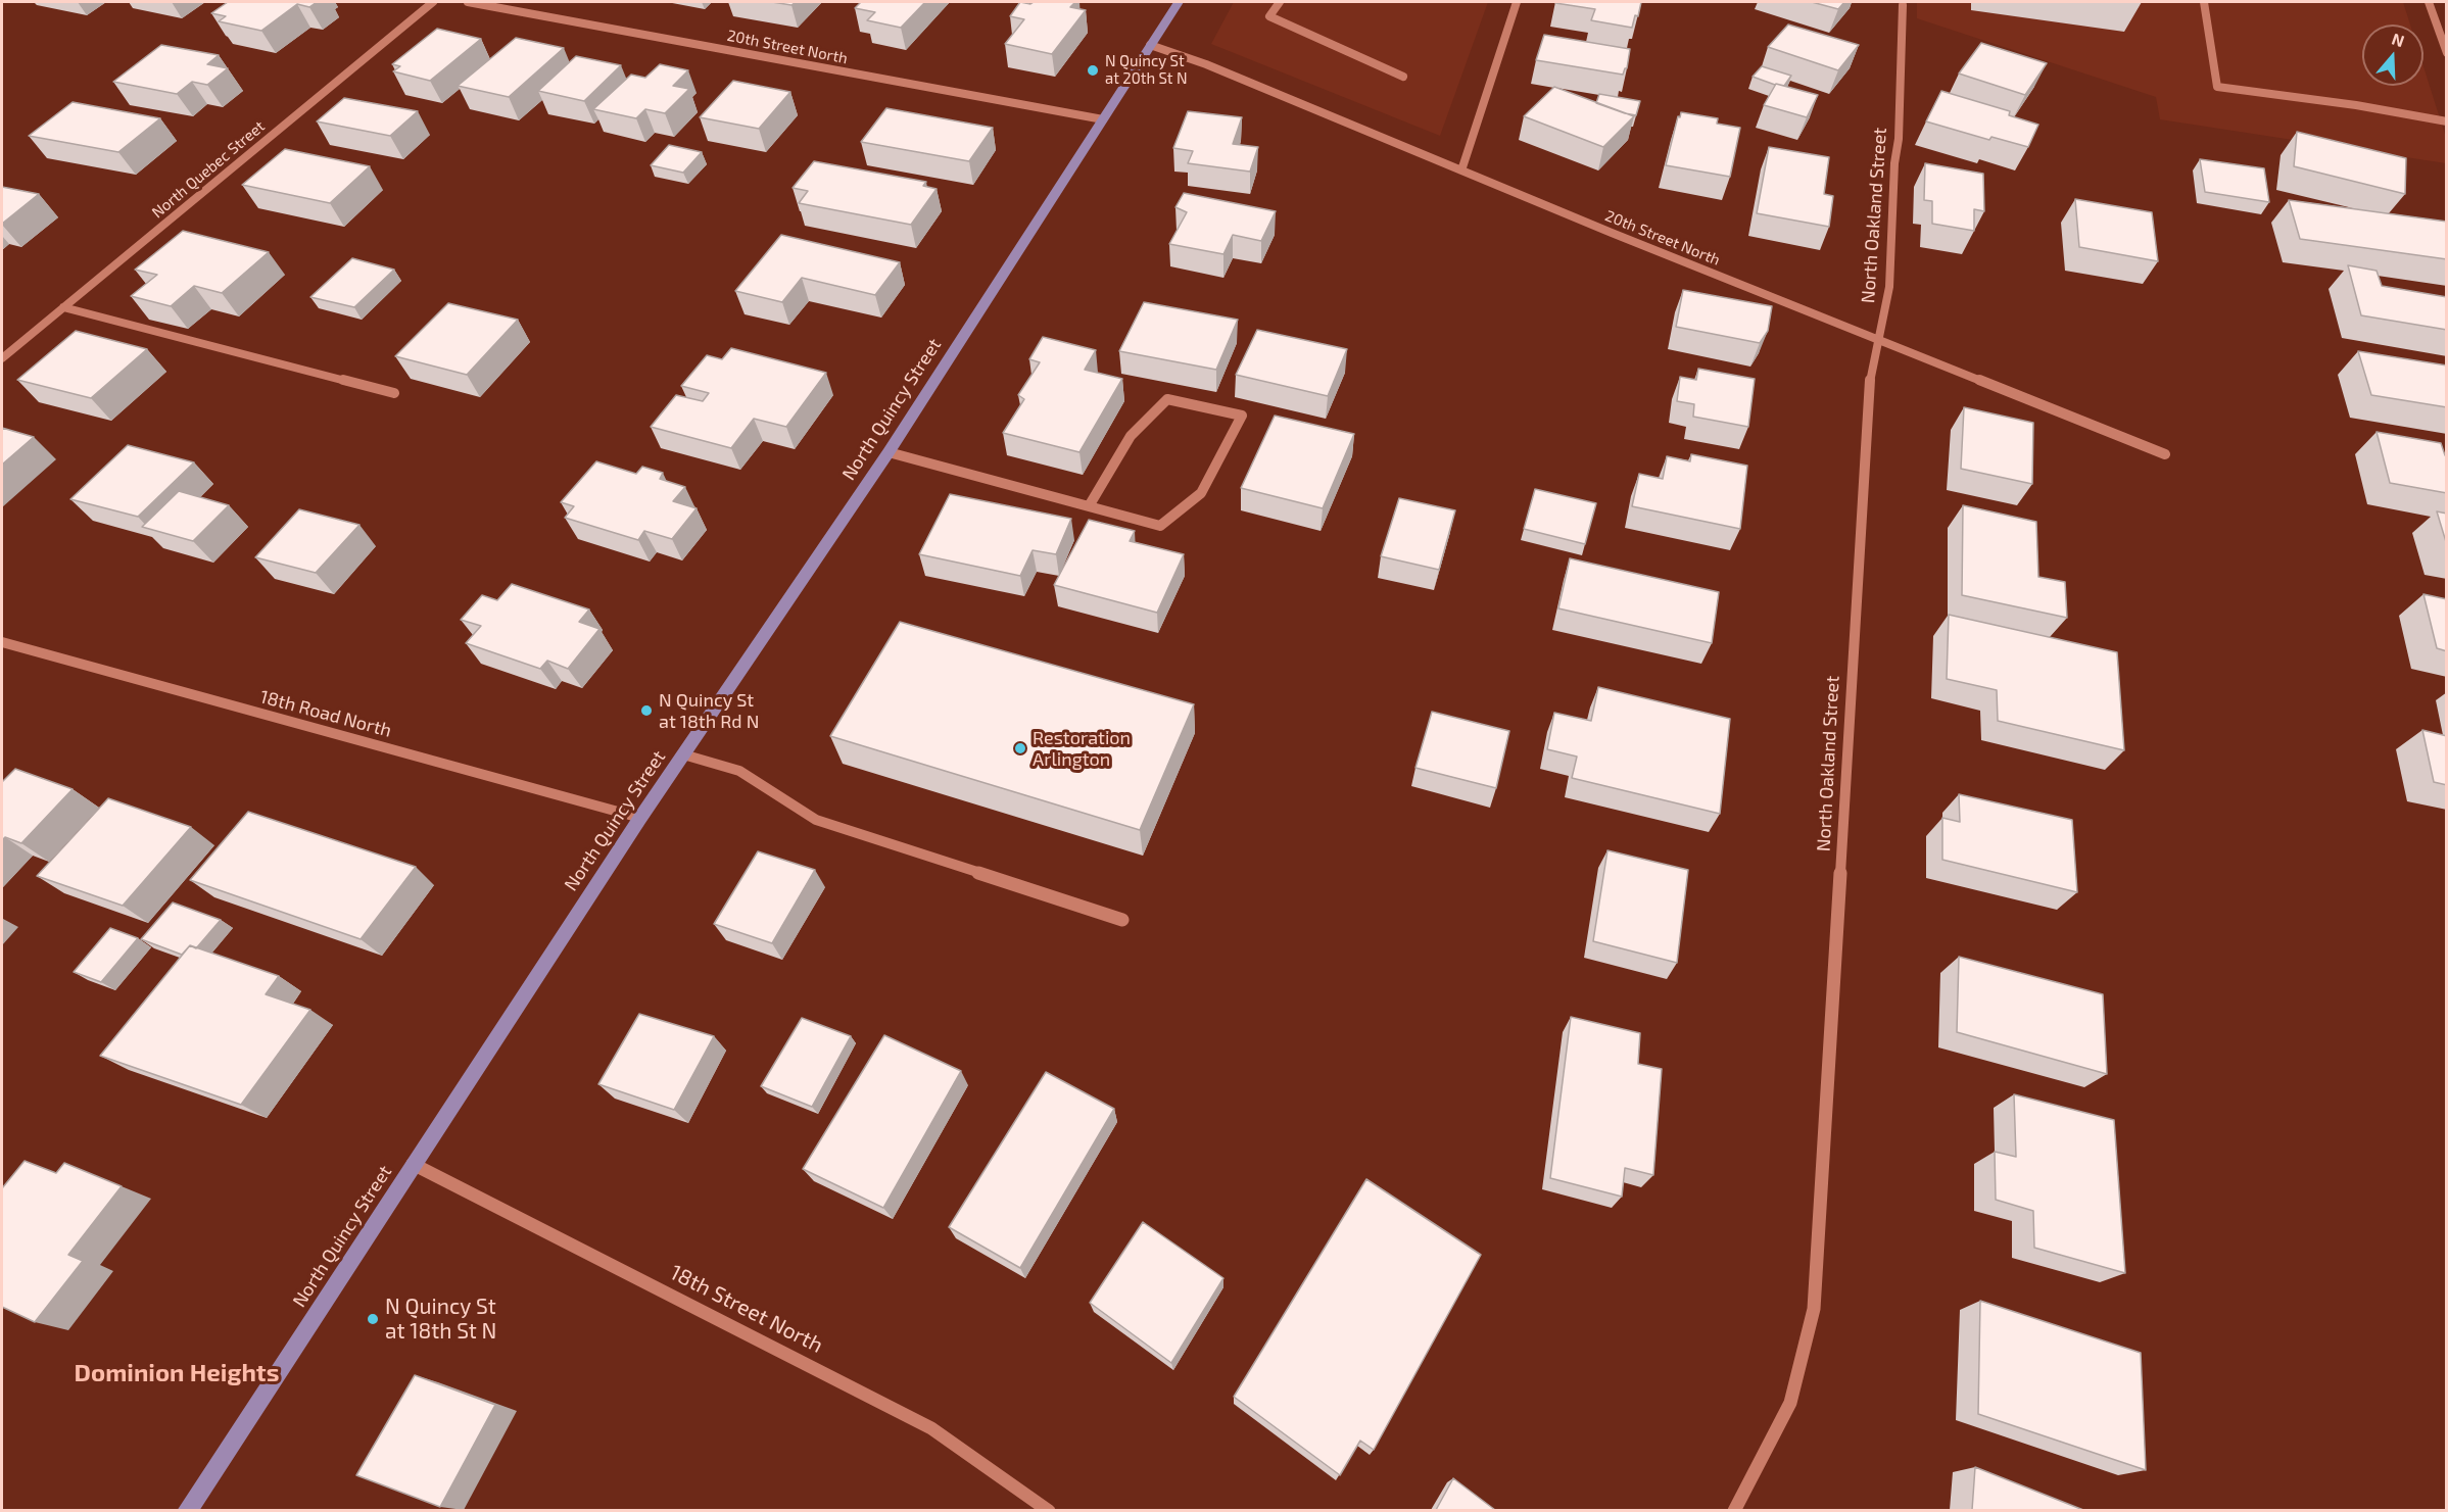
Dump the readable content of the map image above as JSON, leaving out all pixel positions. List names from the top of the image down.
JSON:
{
  "streets": {
    "main road": ["North Quincy Street"],
    "street": [
      "20th Street North",
      "North Quebec Street",
      "North Oakland Street",
      "18th Road North",
      "18th Street North"
    ]
  },
  "crossings": [
    ["20th Street North", "North Oakland Street"],
    ["20th Street North", "North Quincy Street"],
    ["North Quincy Street", "18th Road North"],
    ["North Quincy Street", "18th Street North"]
  ],
  "districts": ["Dominion Heights"],
  "places": [
    "N Quincy St at 20th St N",
    "N Quincy St at 18th Rd N",
    "Restoration Arlington",
    "N Quincy St at 18th St N"
  ],
  "north": "top"
}
